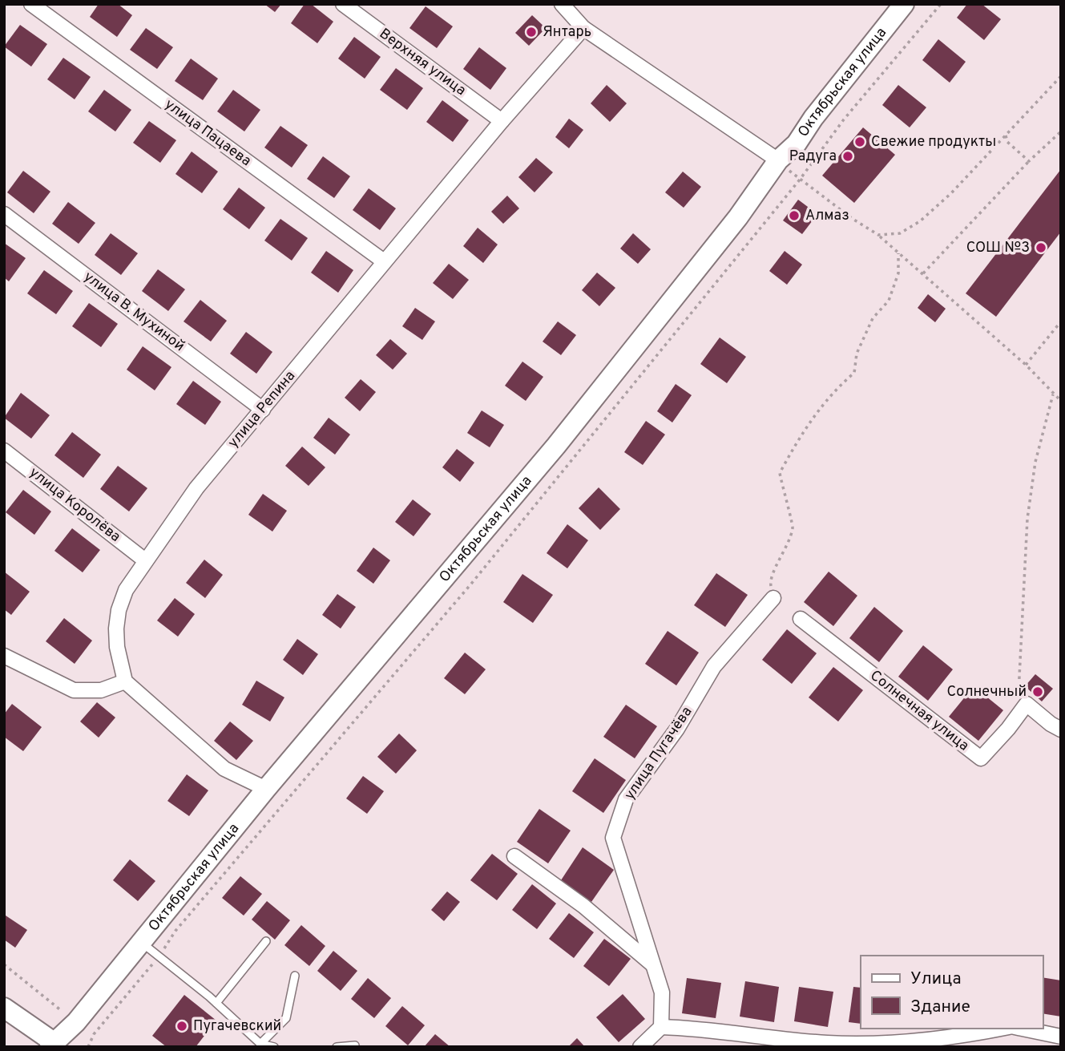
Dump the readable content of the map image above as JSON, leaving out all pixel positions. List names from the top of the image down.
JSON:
{
  "streets": {
    "main road": ["Октябрьская улица"],
    "street": [
      "Верхняя улица",
      "улица Пацаева",
      "улица В. Мухиной",
      "улица Репина",
      "улица Королёва",
      "Солнечная улица",
      "улица Пугачёва"
    ]
  },
  "crossings": [
    ["Верхняя улица", "улица Репина"],
    ["улица Пацаева", "улица Репина"],
    ["улица В. Мухиной", "улица Репина"],
    ["улица Репина", "улица Королёва"]
  ],
  "places": [
    "Янтарь",
    "Свежие продукты",
    "Радуга",
    "Алмаз",
    "СОШ №3",
    "Солнечный",
    "Пугачевский"
  ],
  "legend": ["Улица", "Здание"]
}
